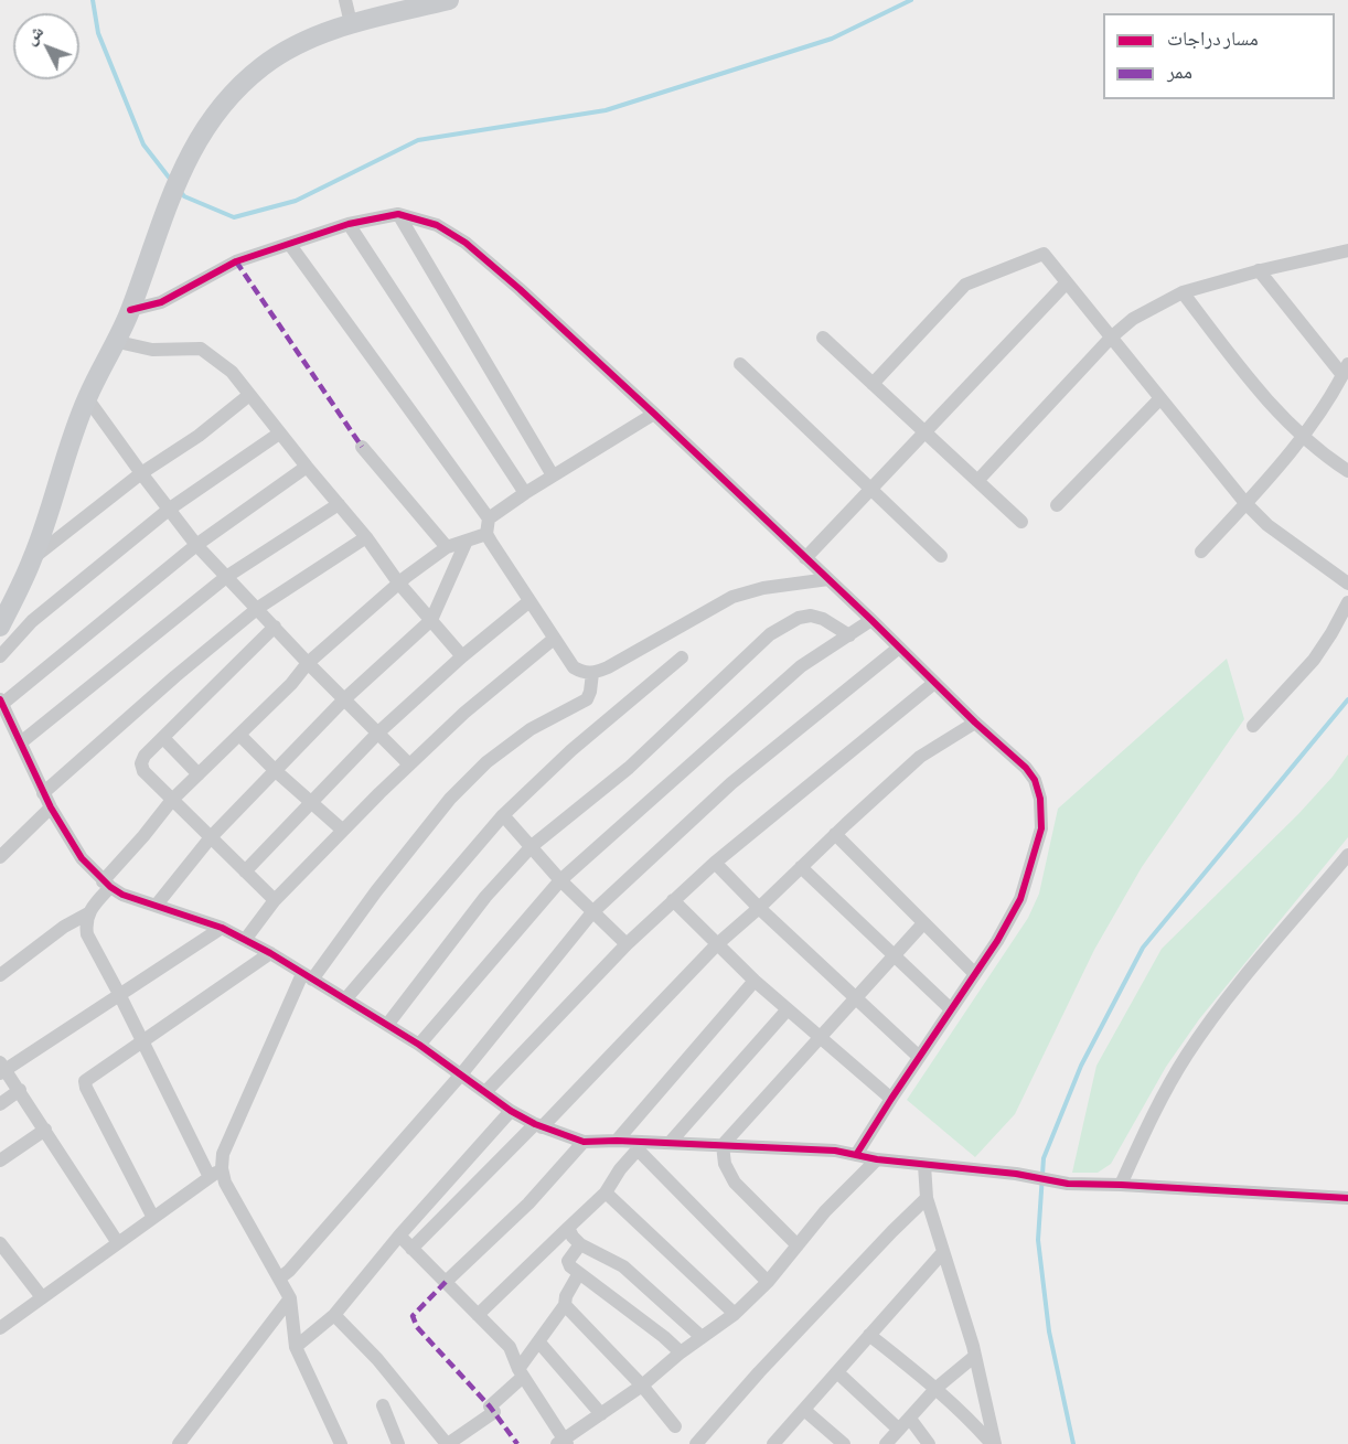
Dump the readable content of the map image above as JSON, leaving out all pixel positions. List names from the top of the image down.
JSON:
{
  "legend": ["مسار دراجات", "ممر"],
  "north": "top left"
}
